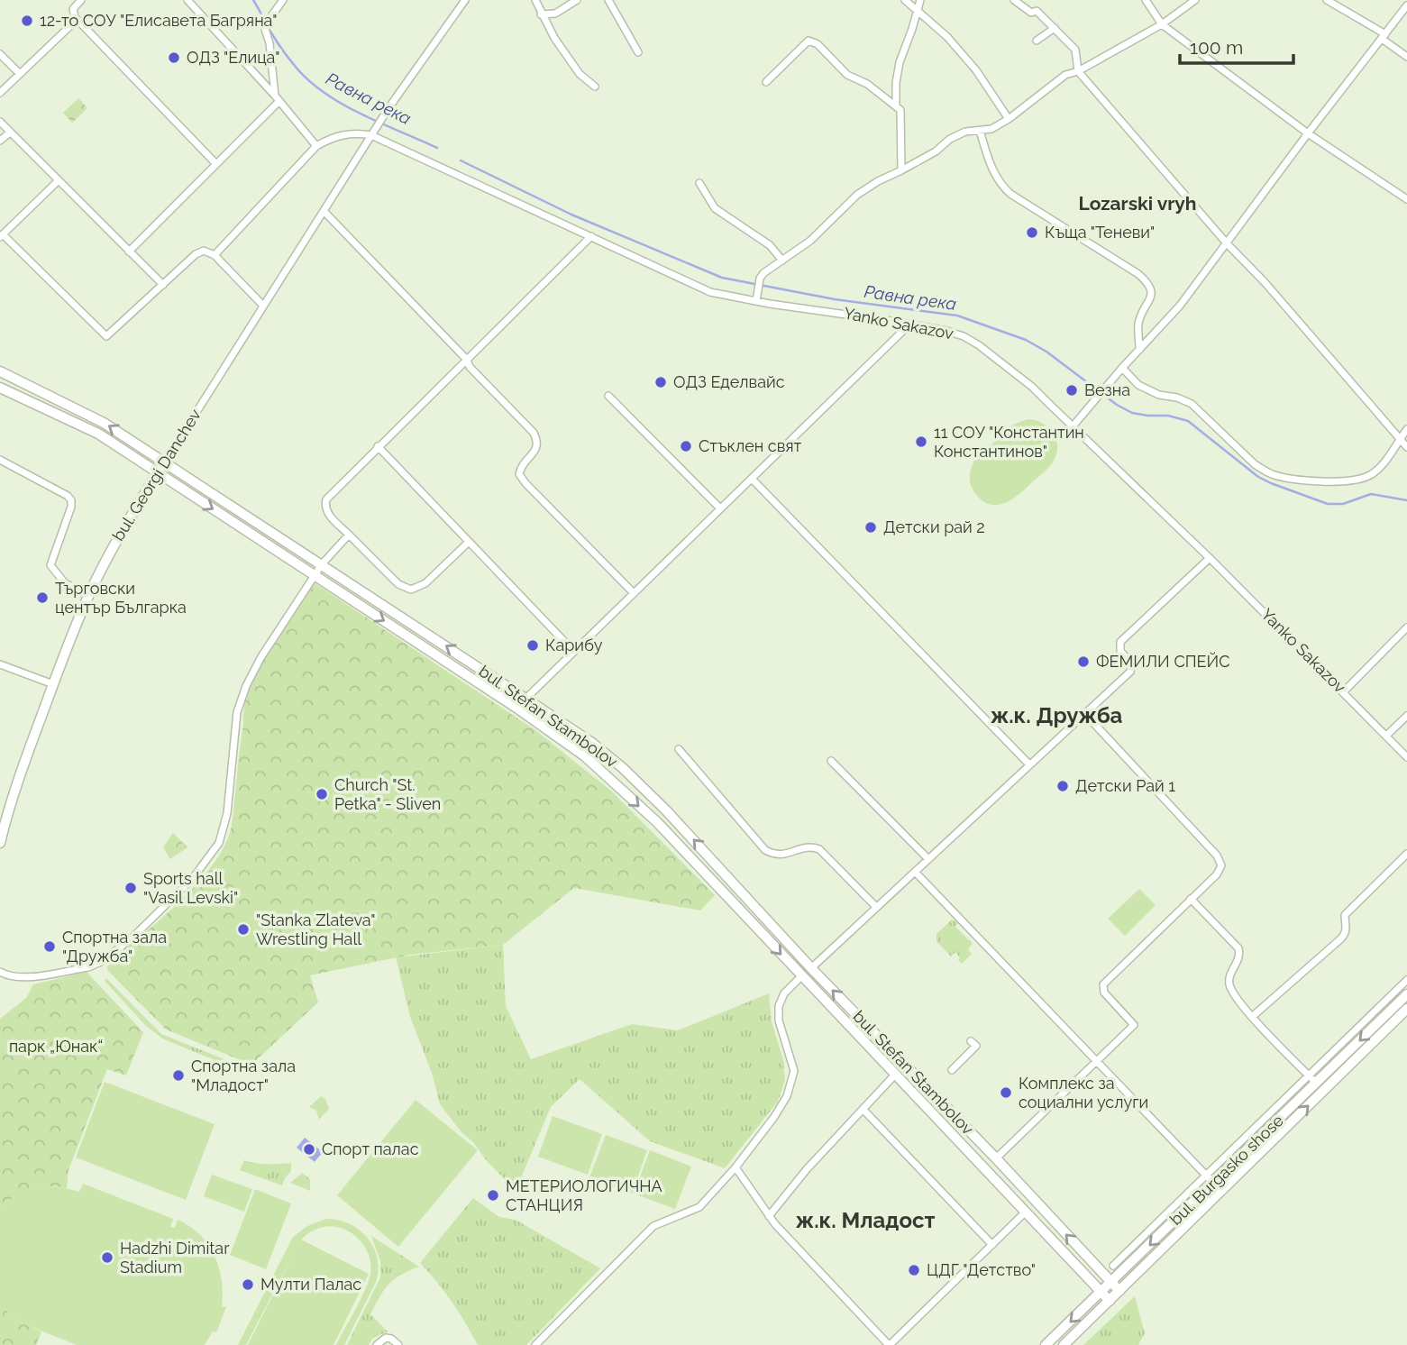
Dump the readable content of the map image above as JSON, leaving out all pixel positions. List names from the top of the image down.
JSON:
{
  "streets": {
    "main road": ["bul. Georgi Danchev", "bul. Stefan Stambolov", "bul. Burgasko shose"],
    "street": ["Yanko Sakazov"]
  },
  "crossings": [
    ["Yanko Sakazov", "bul. Georgi Danchev"],
    ["bul. Georgi Danchev", "bul. Stefan Stambolov"],
    ["bul. Stefan Stambolov", "bul. Burgasko shose"]
  ],
  "districts": ["Lozarski vryh", "ж.к. Дружба", "ж.к. Младост"],
  "water": ["Равна река"],
  "parks": ["парк „Юнак“"],
  "places": [
    "12-то СОУ \"Елисавета Багряна\"",
    "ОДЗ \"Елица\"",
    "Къща \"Теневи\"",
    "ОДЗ Еделвайс",
    "Везна",
    "11 СОУ \"Константин Константинов\"",
    "Стъклен свят",
    "Детски рай 2",
    "Търговски център Българка",
    "Карибу",
    "ФЕМИЛИ СПЕЙС",
    "Детски Рай 1",
    "Church \"St. Petka\" - Sliven",
    "Sports hall \"Vasil Levski\"",
    "\"Stanka Zlateva\" Wrestling Hall",
    "Спортна зала \"Дружба\"",
    "Спортна зала \"Младост\"",
    "Комплекс за социални услуги",
    "Спорт палас",
    "МЕТЕРИОЛОГИЧНА СТАНЦИЯ",
    "Hadzhi Dimitar Stadium",
    "ЦДГ \"Детство\"",
    "Мулти Палас"
  ],
  "scale_bar": "100 m"
}
